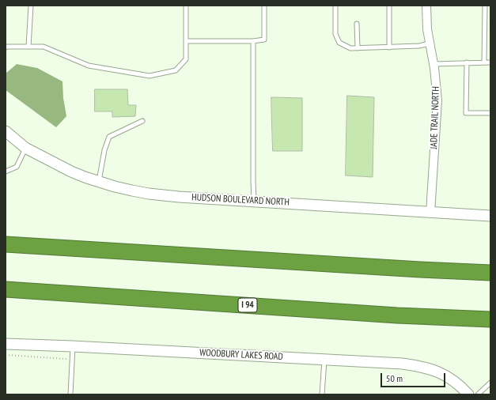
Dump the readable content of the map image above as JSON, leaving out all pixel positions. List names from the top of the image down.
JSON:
{
  "streets": {
    "highway": ["I 94"],
    "street": ["JADE TRAIL NORTH", "HUDSON BOULEVARD NORTH", "WOODBURY LAKES ROAD"]
  },
  "crossings": [
    ["JADE TRAIL NORTH", "HUDSON BOULEVARD NORTH"]
  ],
  "scale_bar": "50 m"
}
